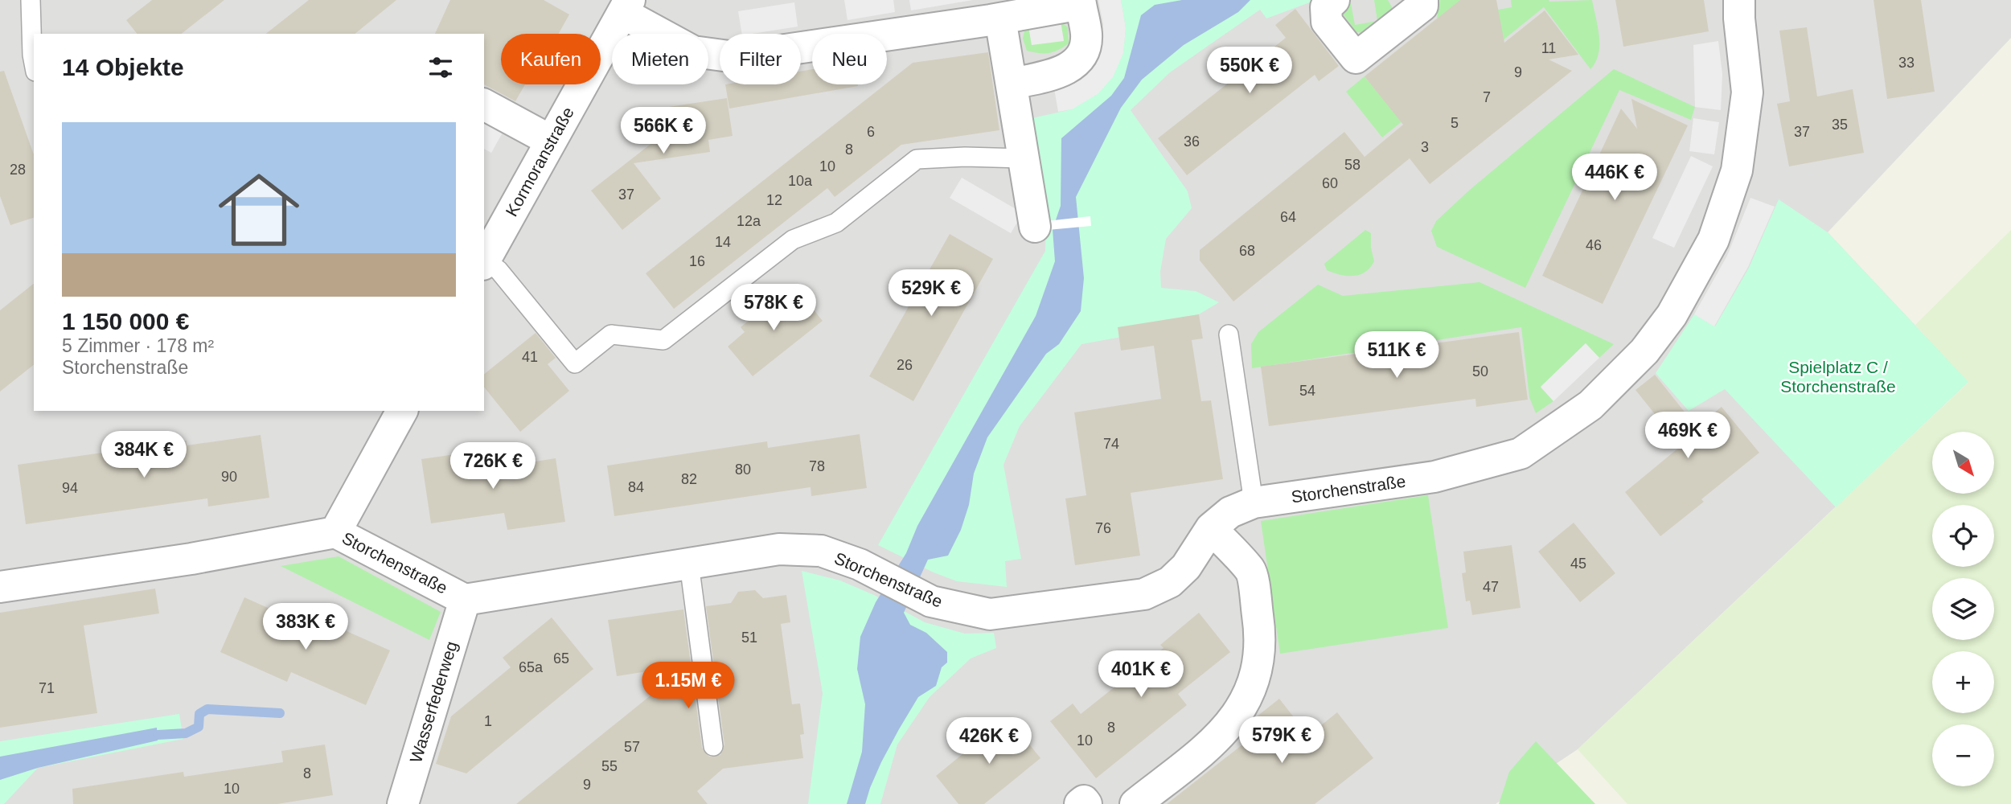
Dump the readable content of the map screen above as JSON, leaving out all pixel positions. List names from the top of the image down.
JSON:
{
  "streets": {
    "street": ["Kormoranstraße", "Storchenstraße", "Wasserfederweg"]
  },
  "crossings": [
    ["Storchenstraße", "Wasserfederweg"]
  ],
  "parks": ["Spielplatz C / Storchenstraße"],
  "house_numbers": [
    "11",
    "33",
    "9",
    "7",
    "5",
    "35",
    "6",
    "37",
    "36",
    "3",
    "8",
    "58",
    "10",
    "28",
    "10a",
    "60",
    "37",
    "12",
    "64",
    "12a",
    "14",
    "46",
    "68",
    "16",
    "41",
    "26",
    "50",
    "54",
    "74",
    "78",
    "80",
    "90",
    "82",
    "84",
    "94",
    "76",
    "45",
    "47",
    "51",
    "65",
    "65a",
    "71",
    "1",
    "8",
    "10",
    "57",
    "55",
    "8",
    "9",
    "10"
  ],
  "north": "bottom right",
  "page": {
    "chip": [
      "Kaufen",
      "Mieten",
      "Filter",
      "Neu"
    ],
    "heading": "14 Objekte",
    "price": [
      "550K €",
      "566K €",
      "446K €",
      "529K €",
      "578K €",
      "511K €",
      "469K €",
      "384K €",
      "726K €",
      "383K €",
      "401K €",
      "1.15M €",
      "579K €",
      "426K €"
    ],
    "list": [
      {
        "name": "1 150 000 €",
        "note": "5 Zimmer · 178 m² · Storchenstraße"
      }
    ],
    "map_buttons": ["+", "−"]
  }
}
